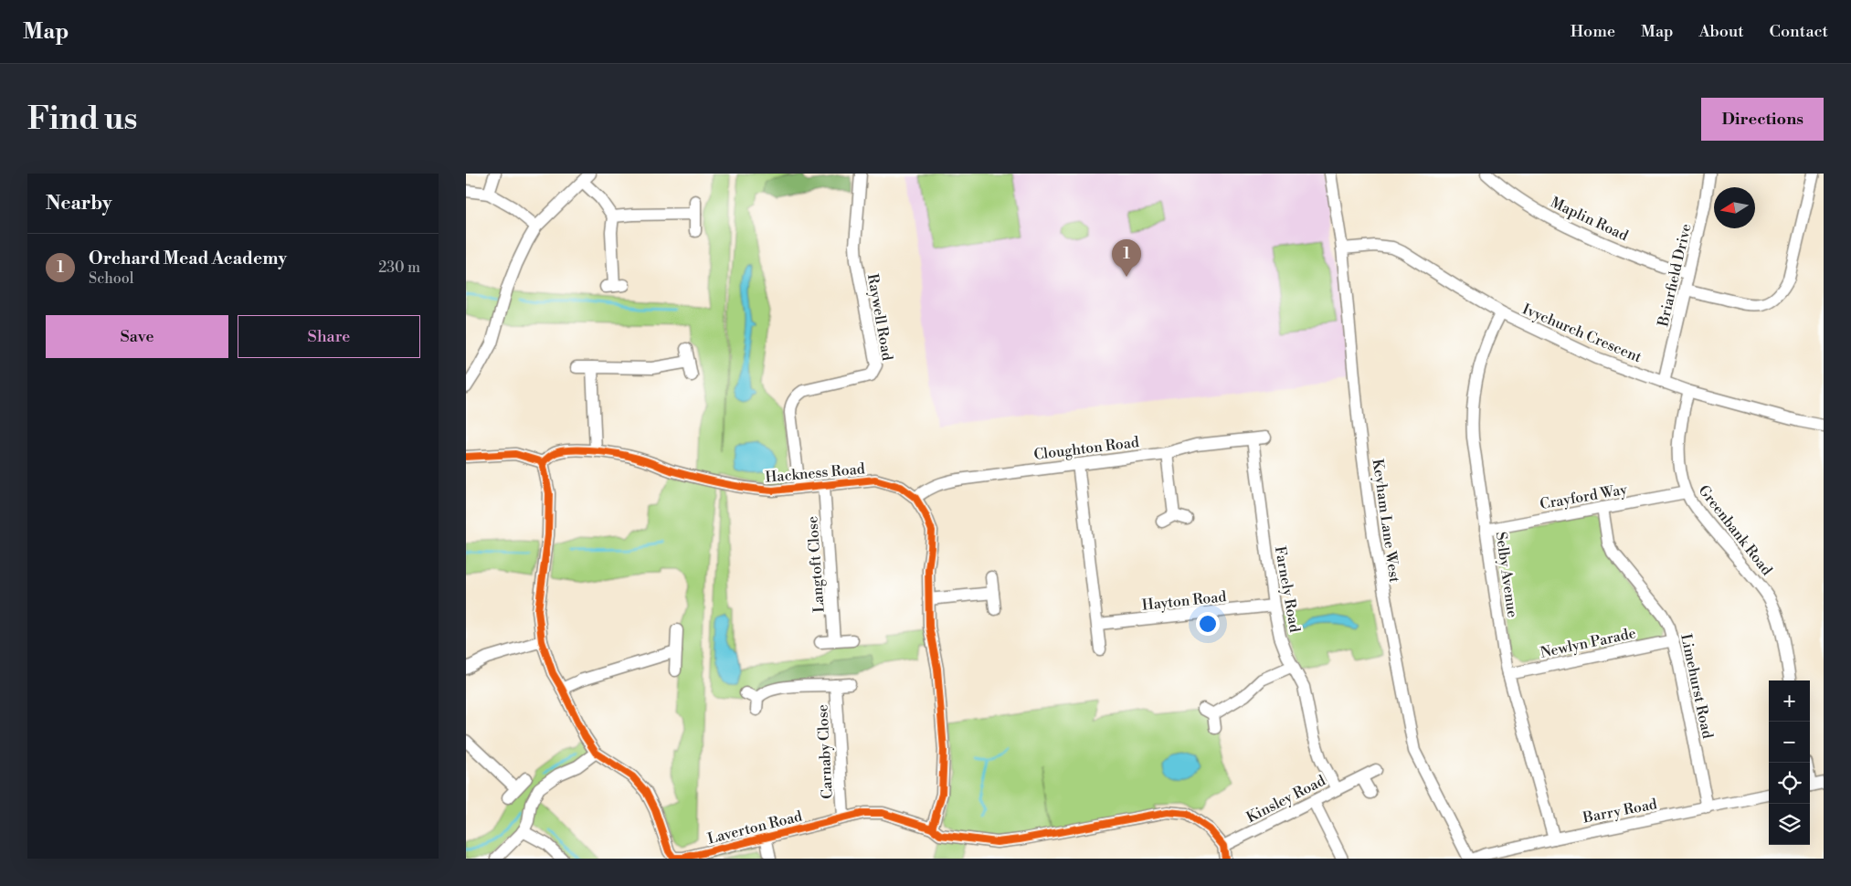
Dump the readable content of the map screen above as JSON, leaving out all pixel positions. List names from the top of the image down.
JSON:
{
  "streets": {
    "street": [
      "Maplin Road",
      "Briarfield Drive",
      "Raywell Road",
      "Ivychurch Crescent",
      "Cloughton Road",
      "Hackness Road",
      "Crayford Way",
      "Keyham Lane West",
      "Greenbank Road",
      "Langtoft Close",
      "Selby Avenue",
      "Farnely Road",
      "Hayton Road",
      "Newlyn Parade",
      "Limehurst Road",
      "Carnaby Close",
      "Kinsley Road",
      "Barry Road",
      "Laverton Road"
    ]
  },
  "crossings": [
    ["Maplin Road", "Briarfield Drive"],
    ["Briarfield Drive", "Ivychurch Crescent"],
    ["Raywell Road", "Hackness Road"],
    ["Ivychurch Crescent", "Keyham Lane West"],
    ["Ivychurch Crescent", "Greenbank Road"],
    ["Ivychurch Crescent", "Selby Avenue"],
    ["Cloughton Road", "Hackness Road"],
    ["Cloughton Road", "Farnely Road"],
    ["Hackness Road", "Langtoft Close"],
    ["Hackness Road", "Laverton Road"],
    ["Crayford Way", "Greenbank Road"],
    ["Crayford Way", "Selby Avenue"],
    ["Crayford Way", "Limehurst Road"],
    ["Selby Avenue", "Newlyn Parade"],
    ["Selby Avenue", "Barry Road"],
    ["Farnely Road", "Hayton Road"],
    ["Farnely Road", "Kinsley Road"],
    ["Newlyn Parade", "Limehurst Road"],
    ["Limehurst Road", "Barry Road"],
    ["Carnaby Close", "Laverton Road"],
    ["Kinsley Road", "Laverton Road"]
  ],
  "north": "left",
  "page": {
    "header": "Map",
    "nav": [
      "Home",
      "Map",
      "About",
      "Contact"
    ],
    "buttons": [
      "Directions",
      ["Save", "Share"]
    ],
    "title": "Find us",
    "heading": "Nearby",
    "list": [
      {
        "mark": "1",
        "name": "Orchard Mead Academy",
        "note": "School",
        "value": "230 m"
      }
    ],
    "pins": "1",
    "map_buttons": ["+", "−"]
  }
}
